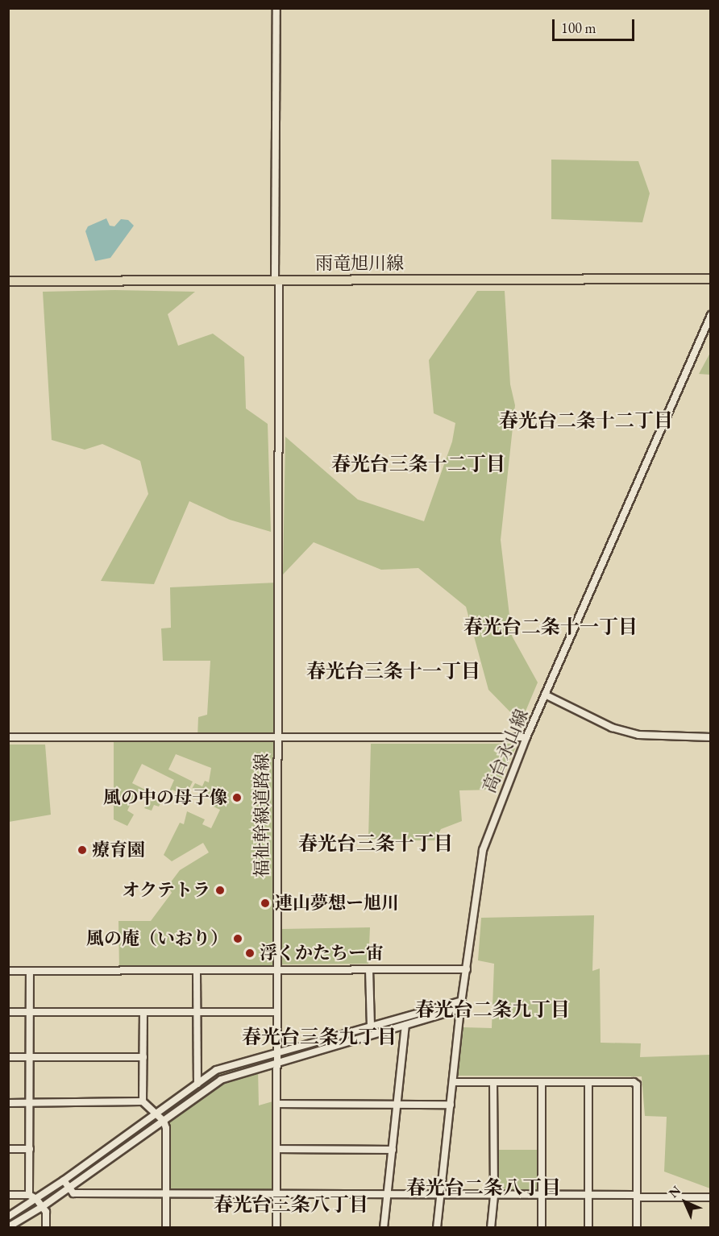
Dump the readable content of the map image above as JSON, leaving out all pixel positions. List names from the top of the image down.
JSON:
{
  "streets": {
    "main road": ["雨竜旭川線"],
    "street": ["高台永山線", "福祉幹線道路線"]
  },
  "districts": [
    "春光台二条十二丁目",
    "春光台三条十二丁目",
    "春光台二条十一丁目",
    "春光台三条十一丁目",
    "春光台三条十丁目",
    "春光台二条九丁目",
    "春光台三条九丁目",
    "春光台二条八丁目",
    "春光台三条八丁目"
  ],
  "places": [
    "風の中の母子像",
    "療育園",
    "オクテトラ",
    "連山夢想ー旭川",
    "風の庵（いおり）",
    "浮くかたちー宙"
  ],
  "scale_bar": "100 m",
  "north": "top left"
}
